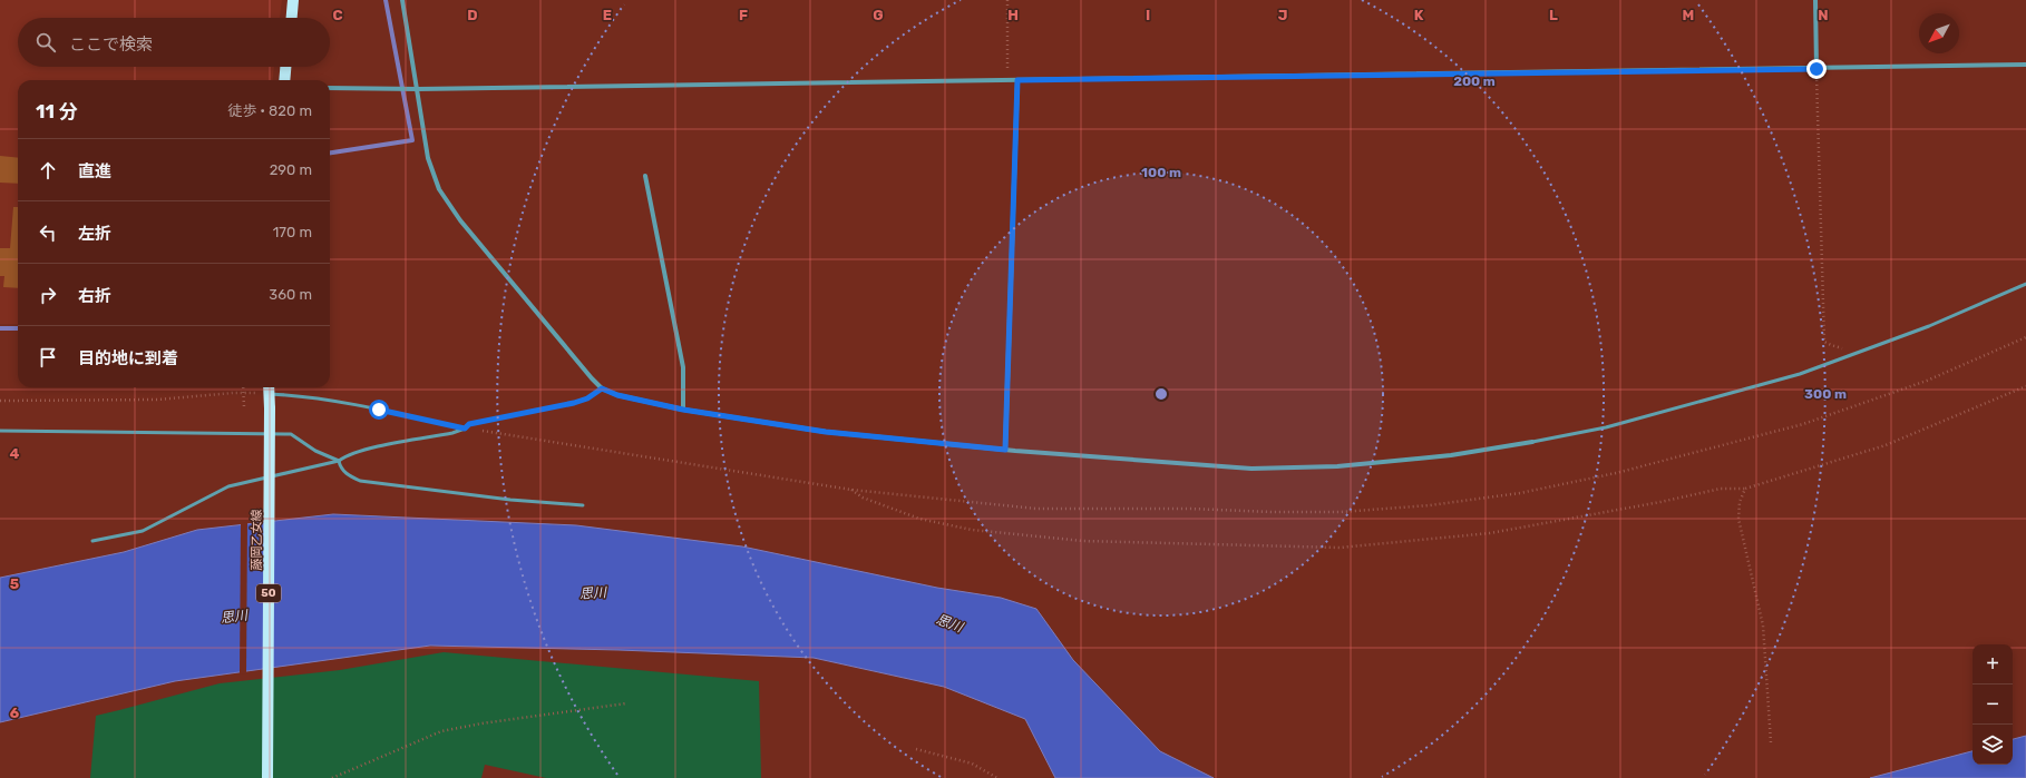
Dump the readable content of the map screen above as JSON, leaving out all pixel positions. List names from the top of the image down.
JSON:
{
  "streets": {
    "main road": ["藤岡乙女線", "50"]
  },
  "water": ["思川"],
  "north": "bottom left",
  "page": {
    "search": "ここで検索",
    "heading": ["11 分", "徒歩 · 820 m"],
    "list": [
      ["直進", "290 m"],
      ["左折", "170 m"],
      ["右折", "360 m"],
      "目的地に到着"
    ],
    "map_buttons": ["+", "−"]
  },
  "grid": {
    "columns": [
      "C",
      "D",
      "E",
      "F",
      "G",
      "H",
      "I",
      "J",
      "K",
      "L",
      "M",
      "N"
    ],
    "rows": ["4", "5", "6"]
  },
  "rings": ["200 m", "100 m", "300 m"]
}
